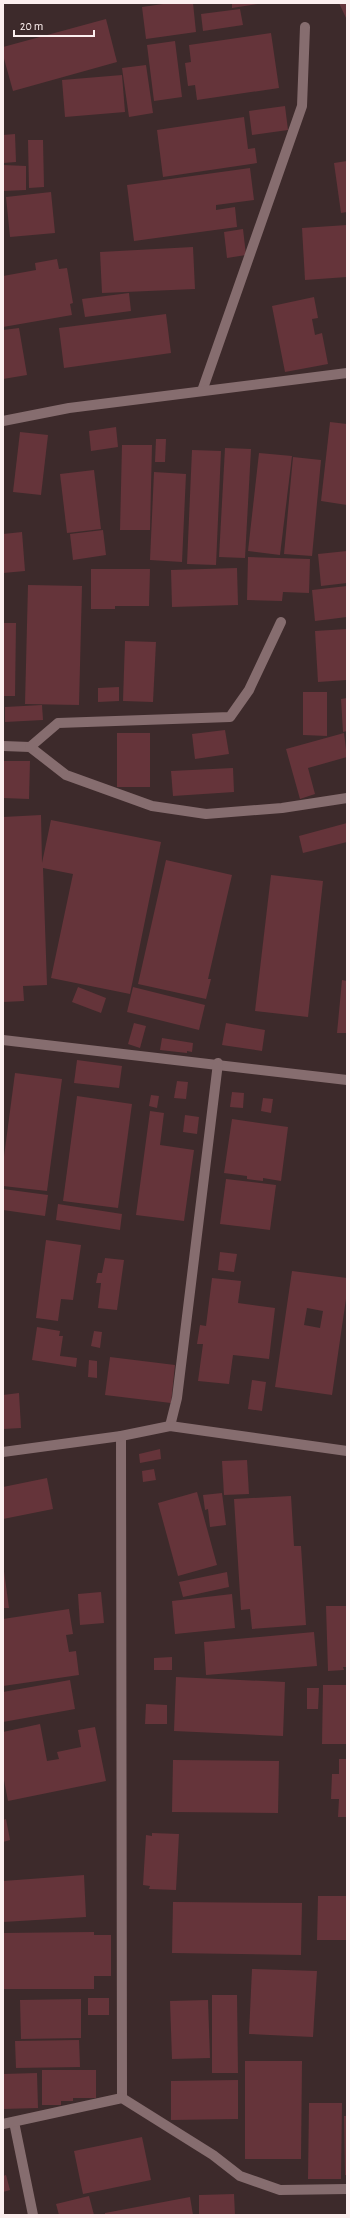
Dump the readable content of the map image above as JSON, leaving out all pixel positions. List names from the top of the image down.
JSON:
{
  "scale_bar": "20 m"
}
